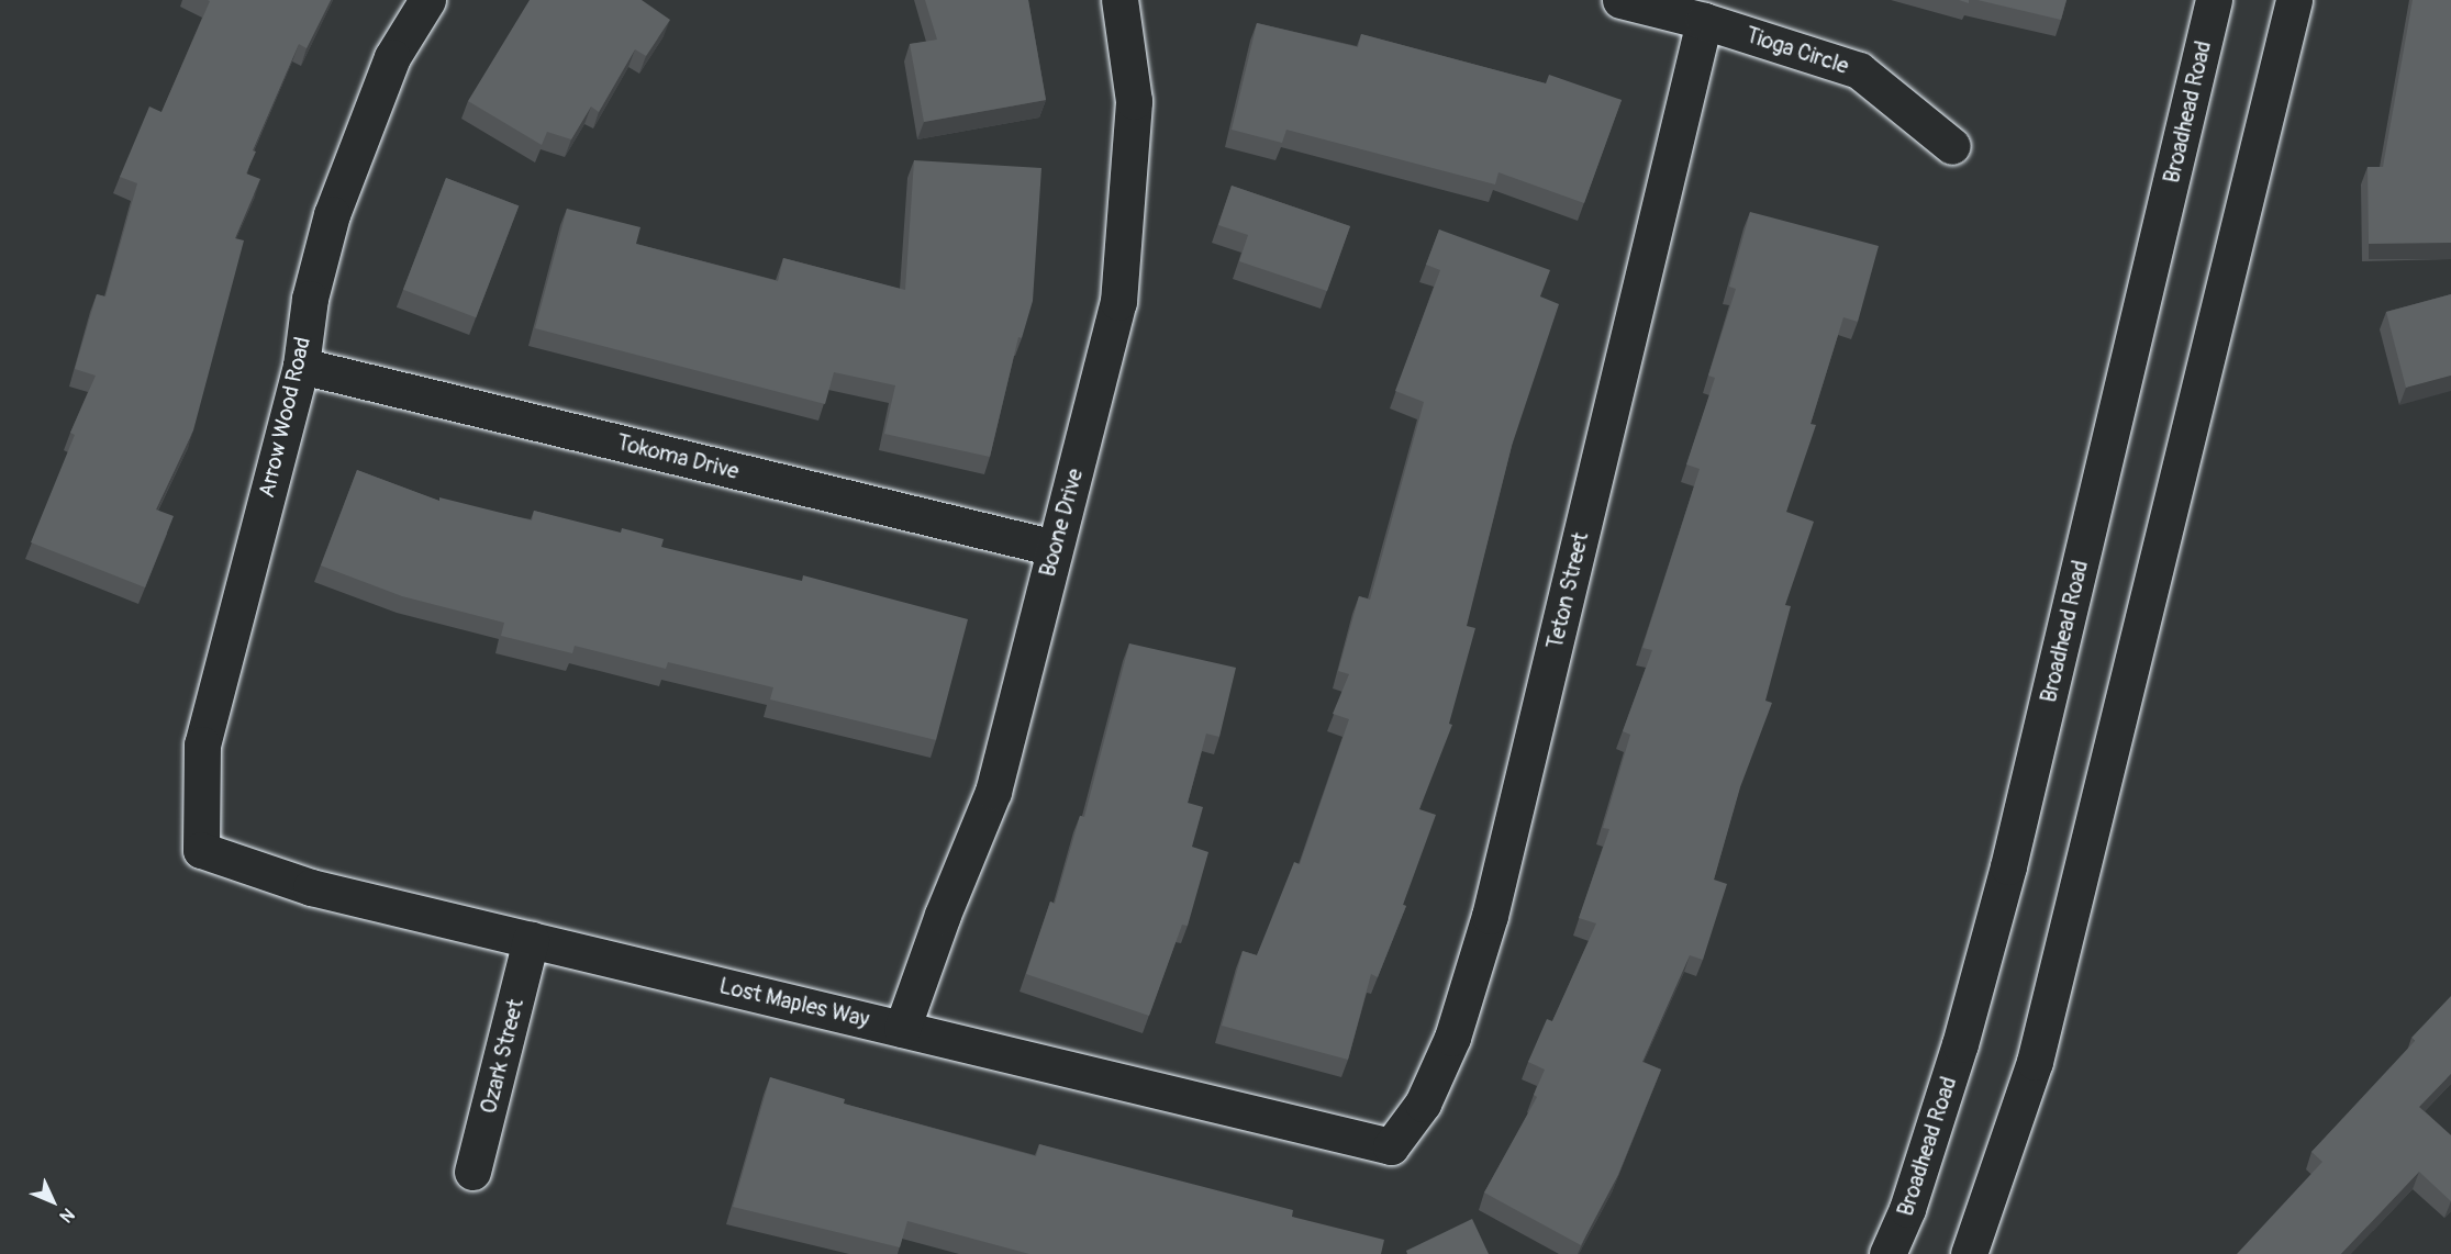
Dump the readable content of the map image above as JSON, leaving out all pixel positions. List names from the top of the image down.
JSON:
{
  "streets": {
    "street": [
      "Tioga Circle",
      "Broadhead Road",
      "Arrow Wood Road",
      "Tokoma Drive",
      "Boone Drive",
      "Teton Street",
      "Lost Maples Way",
      "Ozark Street"
    ]
  },
  "crossings": [
    ["Tioga Circle", "Teton Street"],
    ["Arrow Wood Road", "Tokoma Drive"],
    ["Arrow Wood Road", "Lost Maples Way"],
    ["Tokoma Drive", "Boone Drive"],
    ["Boone Drive", "Lost Maples Way"],
    ["Teton Street", "Lost Maples Way"],
    ["Lost Maples Way", "Ozark Street"]
  ],
  "north": "bottom right"
}
